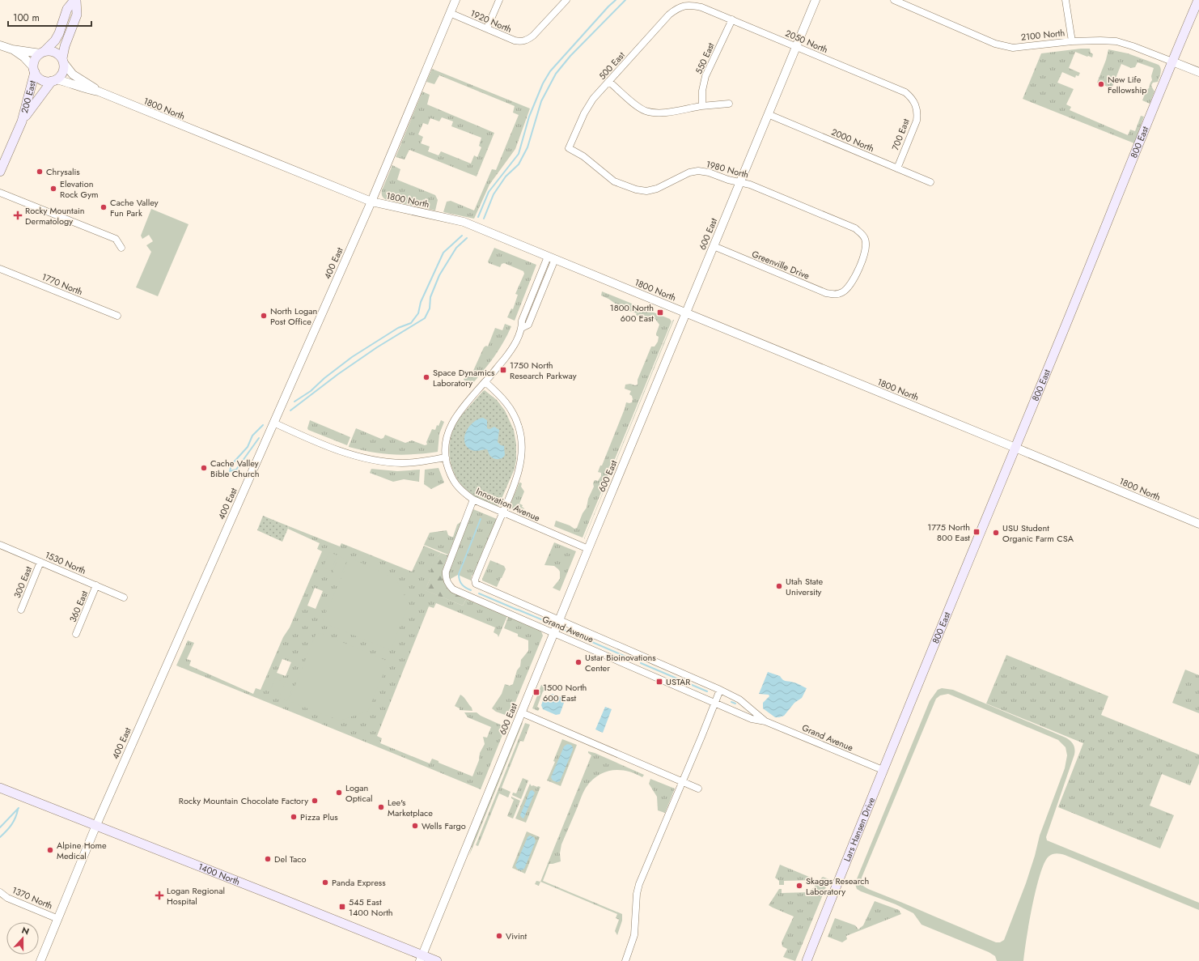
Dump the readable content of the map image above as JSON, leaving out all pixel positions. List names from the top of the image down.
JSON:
{
  "streets": {
    "main road": [
      "200 East",
      "800 East",
      "Lars Hansen Drive",
      "1400 North"
    ],
    "street": [
      "1920 North",
      "2100 North",
      "2050 North",
      "550 East",
      "500 East",
      "1800 North",
      "700 East",
      "2000 North",
      "1980 North",
      "600 East",
      "400 East",
      "Greenville Drive",
      "1770 North",
      "Innovation Avenue",
      "1530 North",
      "300 East",
      "360 East",
      "Grand Avenue",
      "1370 North"
    ]
  },
  "crossings": [
    ["1920 North", "400 East"],
    ["2100 North", "800 East"],
    ["2050 North", "550 East"],
    ["2050 North", "500 East"],
    ["2050 North", "700 East"],
    ["2050 North", "600 East"],
    ["500 East", "1980 North"],
    ["200 East", "1800 North"],
    ["1800 North", "800 East"],
    ["1800 North", "600 East"],
    ["1800 North", "400 East"],
    ["1800 North", "Innovation Avenue"],
    ["700 East", "2000 North"],
    ["2000 North", "600 East"],
    ["800 East", "Grand Avenue"],
    ["800 East", "Lars Hansen Drive"],
    ["1980 North", "600 East"],
    ["1980 North", "Greenville Drive"],
    ["600 East", "Greenville Drive"],
    ["600 East", "Innovation Avenue"],
    ["600 East", "Grand Avenue"],
    ["600 East", "1400 North"],
    ["400 East", "1400 North"],
    ["400 East", "1370 North"],
    ["Innovation Avenue", "Grand Avenue"],
    ["1530 North", "300 East"],
    ["1530 North", "360 East"],
    ["Grand Avenue", "Lars Hansen Drive"]
  ],
  "places": {
    "other": [
      "New Life Fellowship",
      "Chrysalis",
      "Elevation Rock Gym",
      "Cache Valley Fun Park",
      "North Logan Post Office",
      "Space Dynamics Laboratory",
      "Cache Valley Bible Church",
      "USU Student Organic Farm CSA",
      "Utah State University",
      "Ustar Bioinovations Center",
      "Logan Optical",
      "Rocky Mountain Chocolate Factory",
      "Lee's Marketplace",
      "Pizza Plus",
      "Wells Fargo",
      "Alpine Home Medical",
      "Del Taco",
      "Panda Express",
      "Skaggs Research Laboratory",
      "Vivint"
    ],
    "health": ["Rocky Mountain Dermatology", "Logan Regional Hospital"],
    "transit": [
      "1800 North 600 East",
      "1750 North Research Parkway",
      "1775 North 800 East",
      "USTAR",
      "1500 North 600 East",
      "545 East 1400 North"
    ]
  },
  "scale_bar": "100 m",
  "north": "top"
}
